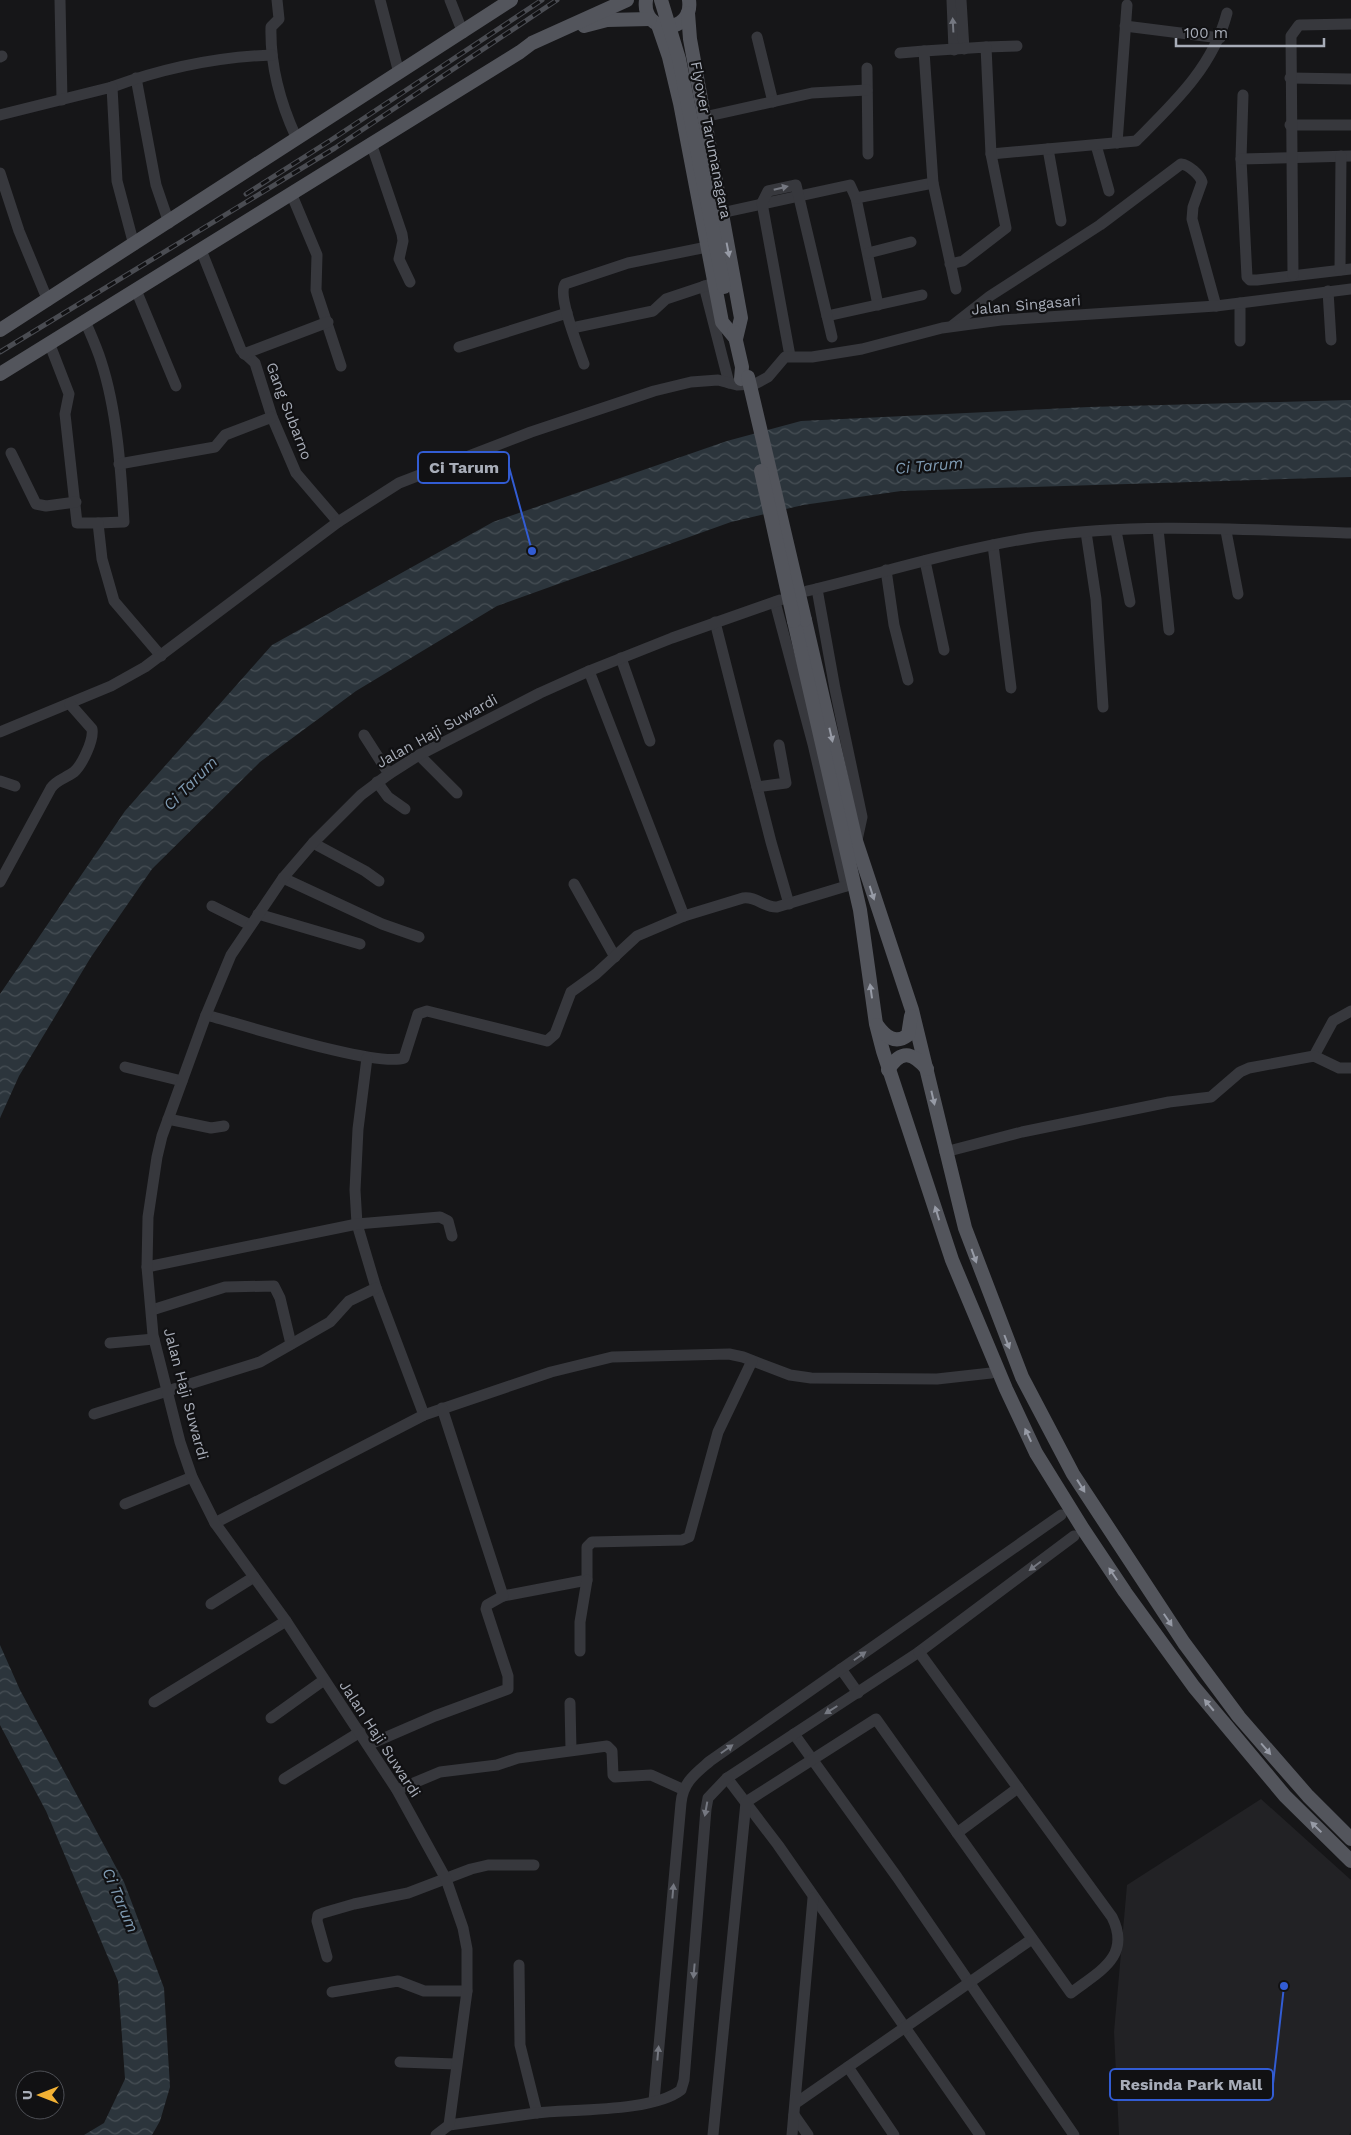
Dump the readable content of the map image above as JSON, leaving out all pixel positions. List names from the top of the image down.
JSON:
{
  "streets": {
    "main road": ["Flyover Tarumanagara"],
    "street": ["Jalan Singasari", "Gang Subarno", "Jalan Haji Suwardi"]
  },
  "water": ["Ci Tarum"],
  "places": ["Ci Tarum", "Resinda Park Mall"],
  "scale_bar": "100 m",
  "north": "left"
}
